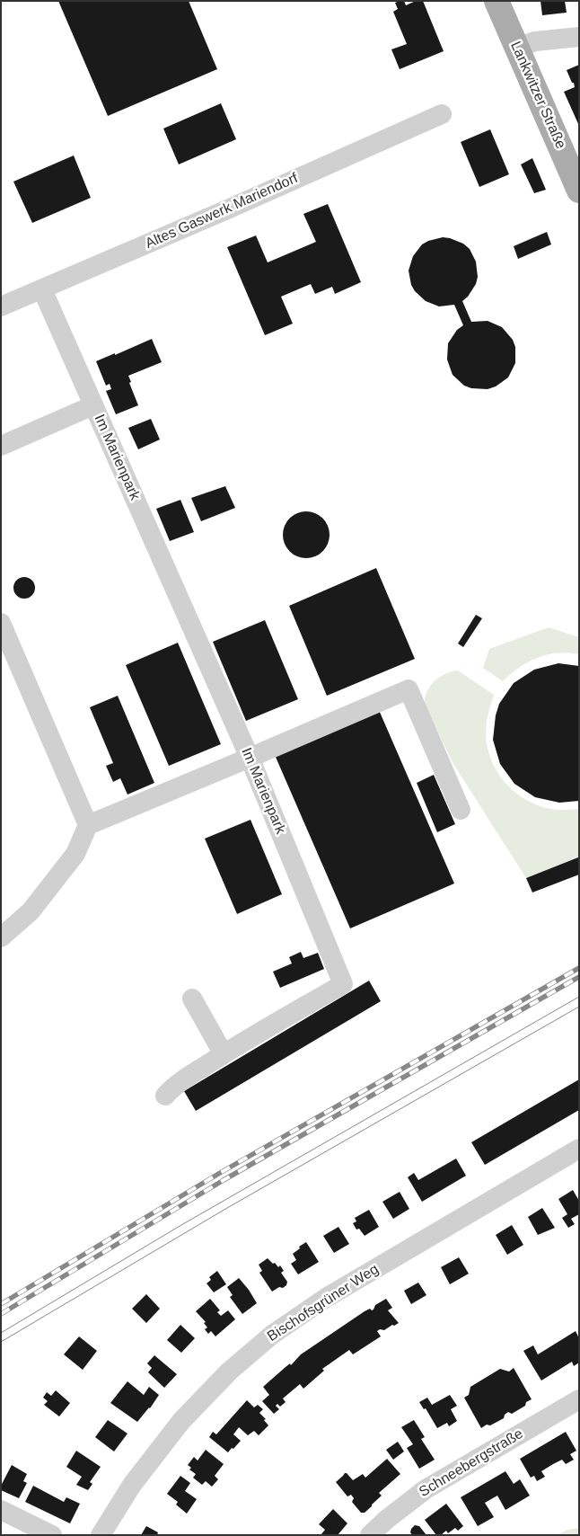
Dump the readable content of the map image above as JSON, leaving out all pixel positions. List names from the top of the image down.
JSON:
{
  "streets": {
    "main road": ["Lankwitzer Straße"],
    "street": [
      "Altes Gaswerk Mariendorf",
      "Im Marienpark",
      "Bischofsgrüner Weg",
      "Schneebergstraße"
    ]
  },
  "crossings": [
    ["Altes Gaswerk Mariendorf", "Im Marienpark"]
  ]
}
